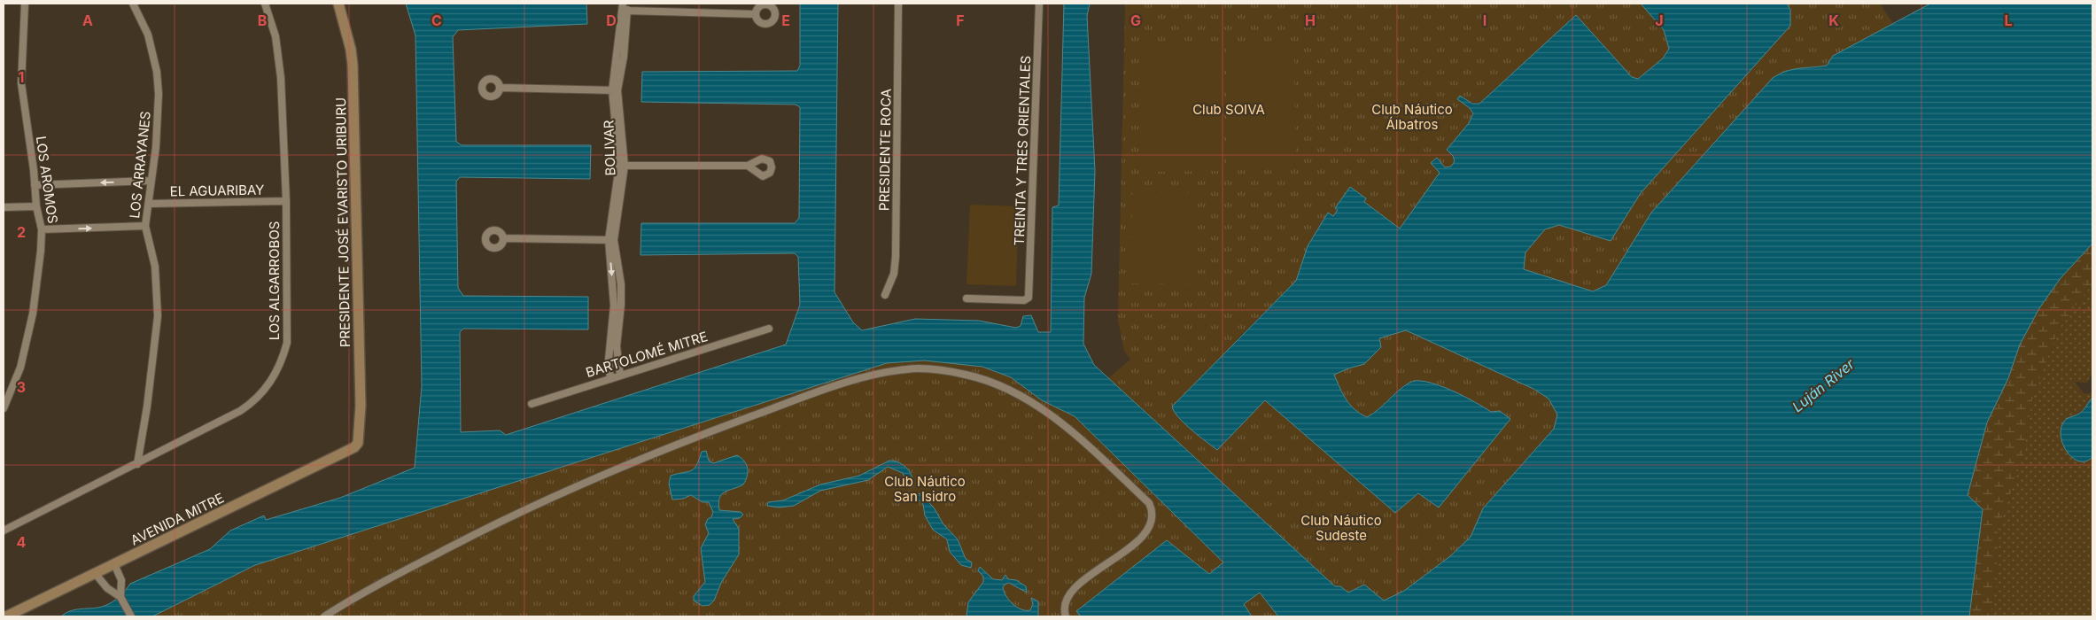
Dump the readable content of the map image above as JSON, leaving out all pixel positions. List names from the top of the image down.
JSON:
{
  "streets": {
    "street": [
      "BOLIVAR",
      "PRESIDENTE ROCA",
      "TREINTA Y TRES ORIENTALES",
      "LOS ARRAYANES",
      "LOS AROMOS",
      "EL AGUARIBAY",
      "PRESIDENTE JOSÉ EVARISTO URIBURU",
      "LOS ALGARROBOS",
      "BARTOLOMÉ MITRE",
      "AVENIDA MITRE"
    ]
  },
  "crossings": [
    ["BOLIVAR", "BARTOLOMÉ MITRE"],
    ["LOS ARRAYANES", "EL AGUARIBAY"],
    ["LOS ARRAYANES", "LOS ALGARROBOS"],
    ["LOS AROMOS", "EL AGUARIBAY"],
    ["EL AGUARIBAY", "LOS ALGARROBOS"],
    ["PRESIDENTE JOSÉ EVARISTO URIBURU", "AVENIDA MITRE"]
  ],
  "water": ["Luján River"],
  "parks": [
    "Club SOIVA",
    "Club Náutico Álbatros",
    "Club Náutico San Isidro",
    "Club Náutico Sudeste"
  ],
  "grid": {
    "columns": [
      "A",
      "B",
      "C",
      "D",
      "E",
      "F",
      "G",
      "H",
      "I",
      "J",
      "K",
      "L"
    ],
    "rows": [
      "1",
      "2",
      "3",
      "4"
    ]
  }
}
